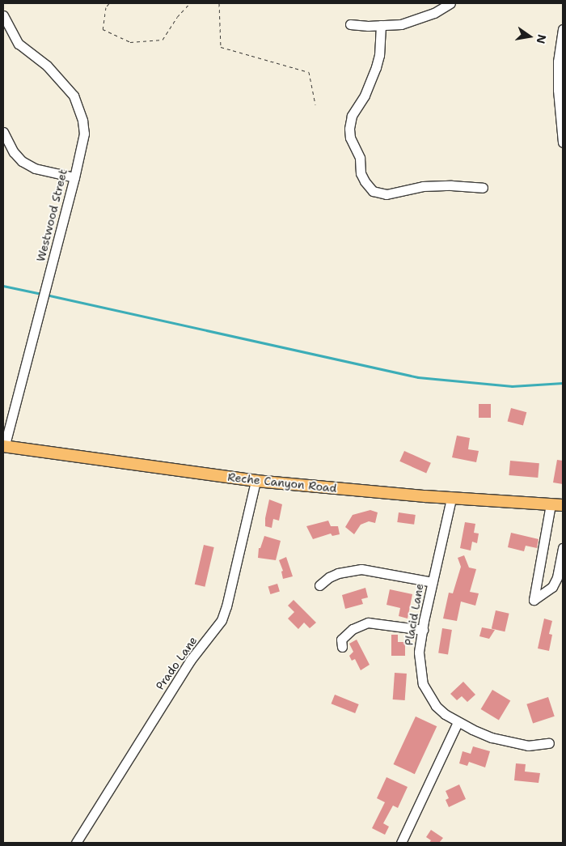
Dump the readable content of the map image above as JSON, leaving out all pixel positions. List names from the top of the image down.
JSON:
{
  "streets": {
    "main road": ["Reche Canyon Road"],
    "street": ["Westwood Street", "Placid Lane", "Prado Lane"]
  },
  "crossings": [
    ["Westwood Street", "Reche Canyon Road"],
    ["Reche Canyon Road", "Placid Lane"],
    ["Reche Canyon Road", "Prado Lane"]
  ],
  "north": "right"
}
